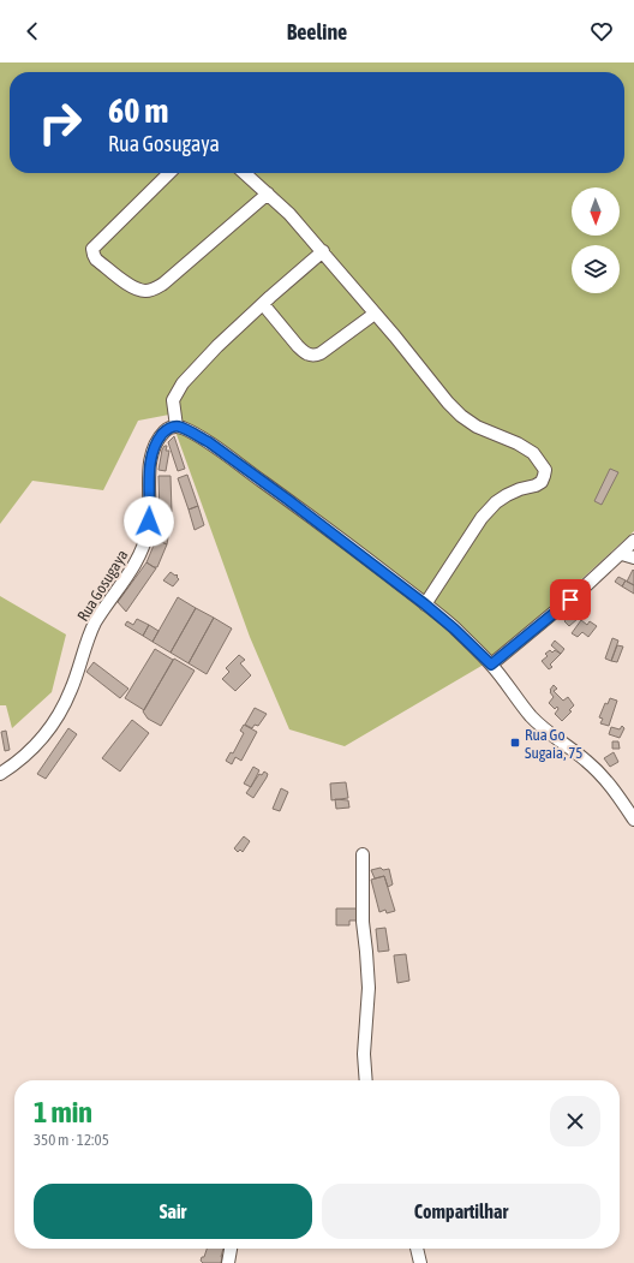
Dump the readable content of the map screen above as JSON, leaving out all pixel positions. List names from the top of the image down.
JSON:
{
  "streets": {
    "street": ["Rua Gosugaya"]
  },
  "places": {
    "transit": ["Rua Go Sugaia, 75"]
  },
  "north": "bottom",
  "page": {
    "header": "Beeline",
    "turn": ["60 m", "Rua Gosugaya"],
    "heading": ["1 min", "350 m · 12:05"],
    "buttons": ["Sair", "Compartilhar"]
  }
}
